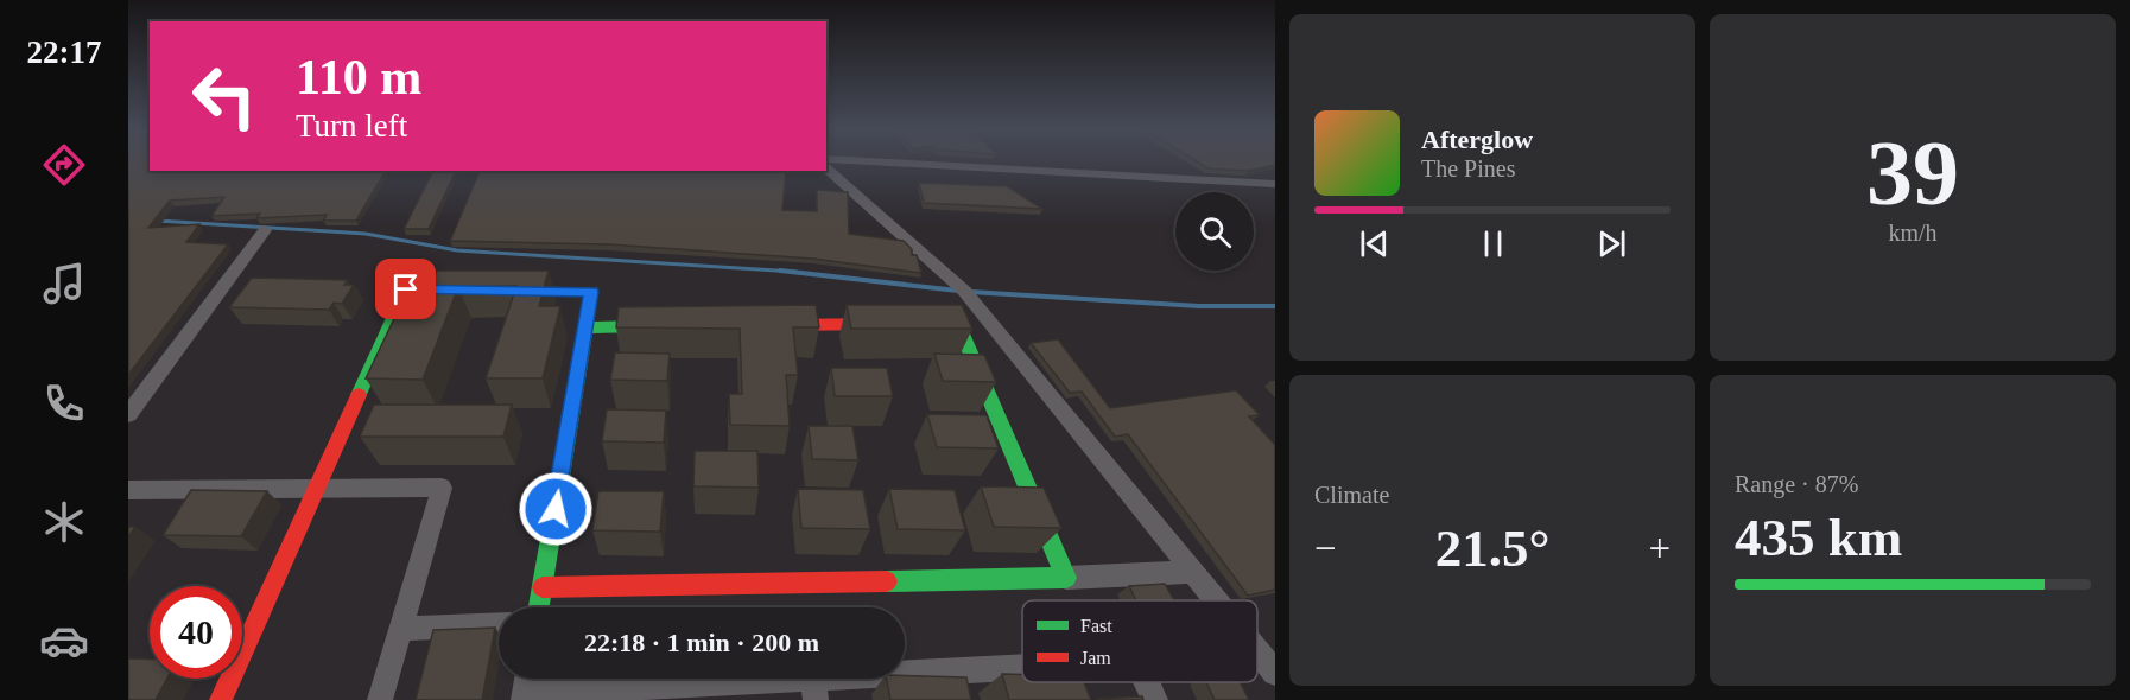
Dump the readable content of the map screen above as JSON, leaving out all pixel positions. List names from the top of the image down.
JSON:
{
  "legend": ["Fast", "Jam"],
  "page": {
    "tabs": "22:17",
    "tile": [
      ["39", "km/h"],
      "Climate",
      ["Range · 87%", "435 km"]
    ],
    "turn": ["110 m", "Turn left"],
    "song": ["Afterglow", "The Pines"],
    "heat": ["−", "21.5°", "+"],
    "limit": "40",
    "trip": "22:18 · 1 min · 200 m"
  }
}
